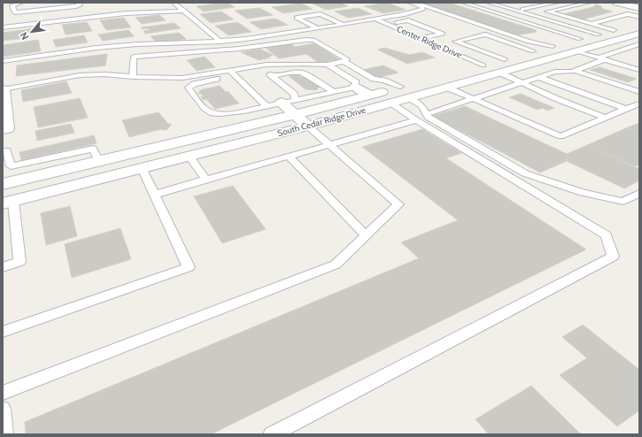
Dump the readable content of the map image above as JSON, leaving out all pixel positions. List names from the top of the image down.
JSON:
{
  "streets": {
    "main road": ["South Cedar Ridge Drive"],
    "lane": ["Center Ridge Drive"]
  },
  "north": "bottom left"
}
